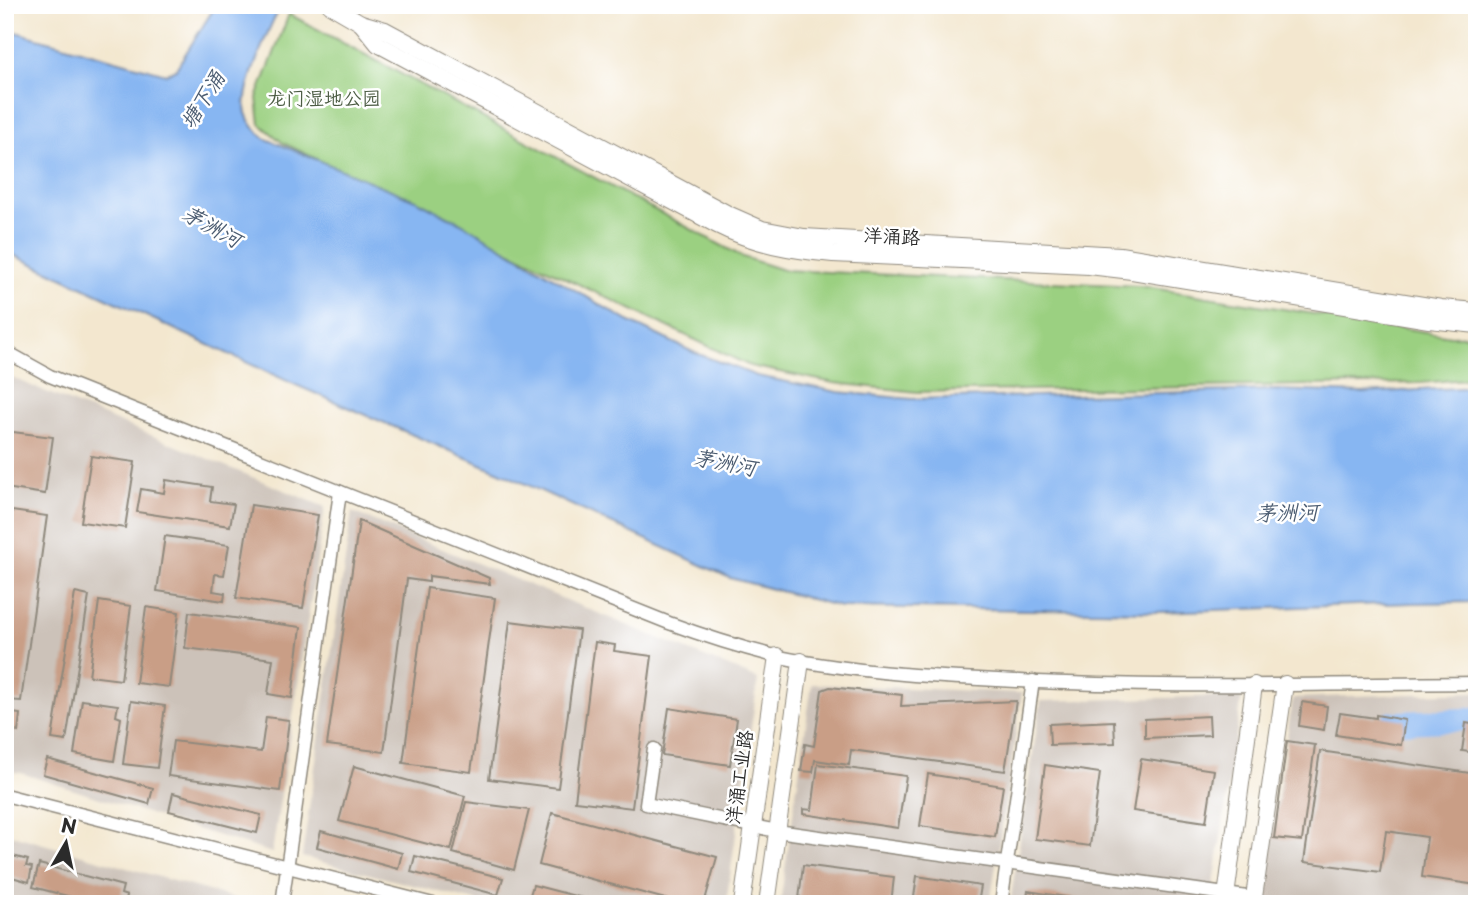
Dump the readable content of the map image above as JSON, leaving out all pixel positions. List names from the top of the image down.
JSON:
{
  "streets": {
    "street": ["洋涌路", "洋涌工业路"]
  },
  "water": ["塘下涌", "茅洲河"],
  "parks": ["龙门湿地公园"],
  "north": "top"
}
